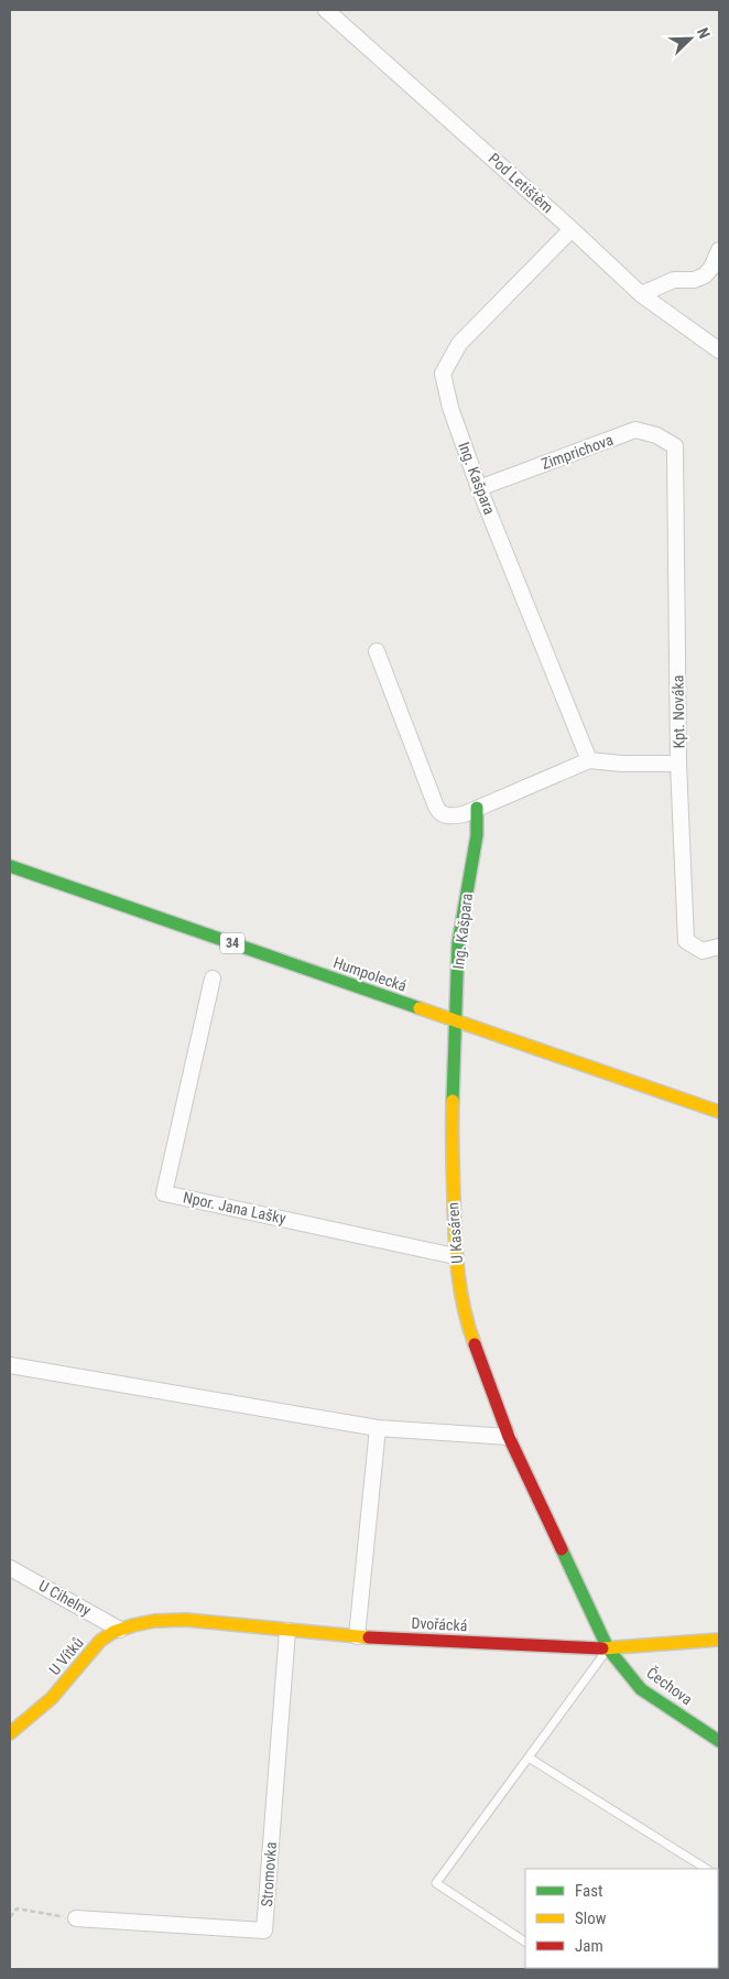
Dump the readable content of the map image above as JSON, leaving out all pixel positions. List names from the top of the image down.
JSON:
{
  "streets": {
    "street": [
      "Pod Letištěm",
      "Zimprichova",
      "Ing. Kašpara",
      "Kpt. Nováka",
      "34",
      "Humpolecká",
      "Npor. Jana Lašky",
      "U Kasáren",
      "U Cihelny",
      "Dvořácká",
      "U Vítků",
      "Čechova",
      "Stromovka"
    ]
  },
  "crossings": [
    ["Pod Letištěm", "Ing. Kašpara"],
    ["Zimprichova", "Ing. Kašpara"],
    ["Zimprichova", "Kpt. Nováka"],
    ["Ing. Kašpara", "Humpolecká"],
    ["Ing. Kašpara", "U Kasáren"],
    ["Humpolecká", "U Kasáren"],
    ["Npor. Jana Lašky", "U Kasáren"],
    ["U Kasáren", "Dvořácká"],
    ["U Kasáren", "Čechova"],
    ["U Cihelny", "U Vítků"],
    ["Dvořácká", "U Vítků"],
    ["Dvořácká", "Čechova"],
    ["Dvořácká", "Stromovka"]
  ],
  "legend": ["Fast", "Slow", "Jam"],
  "north": "top right"
}
